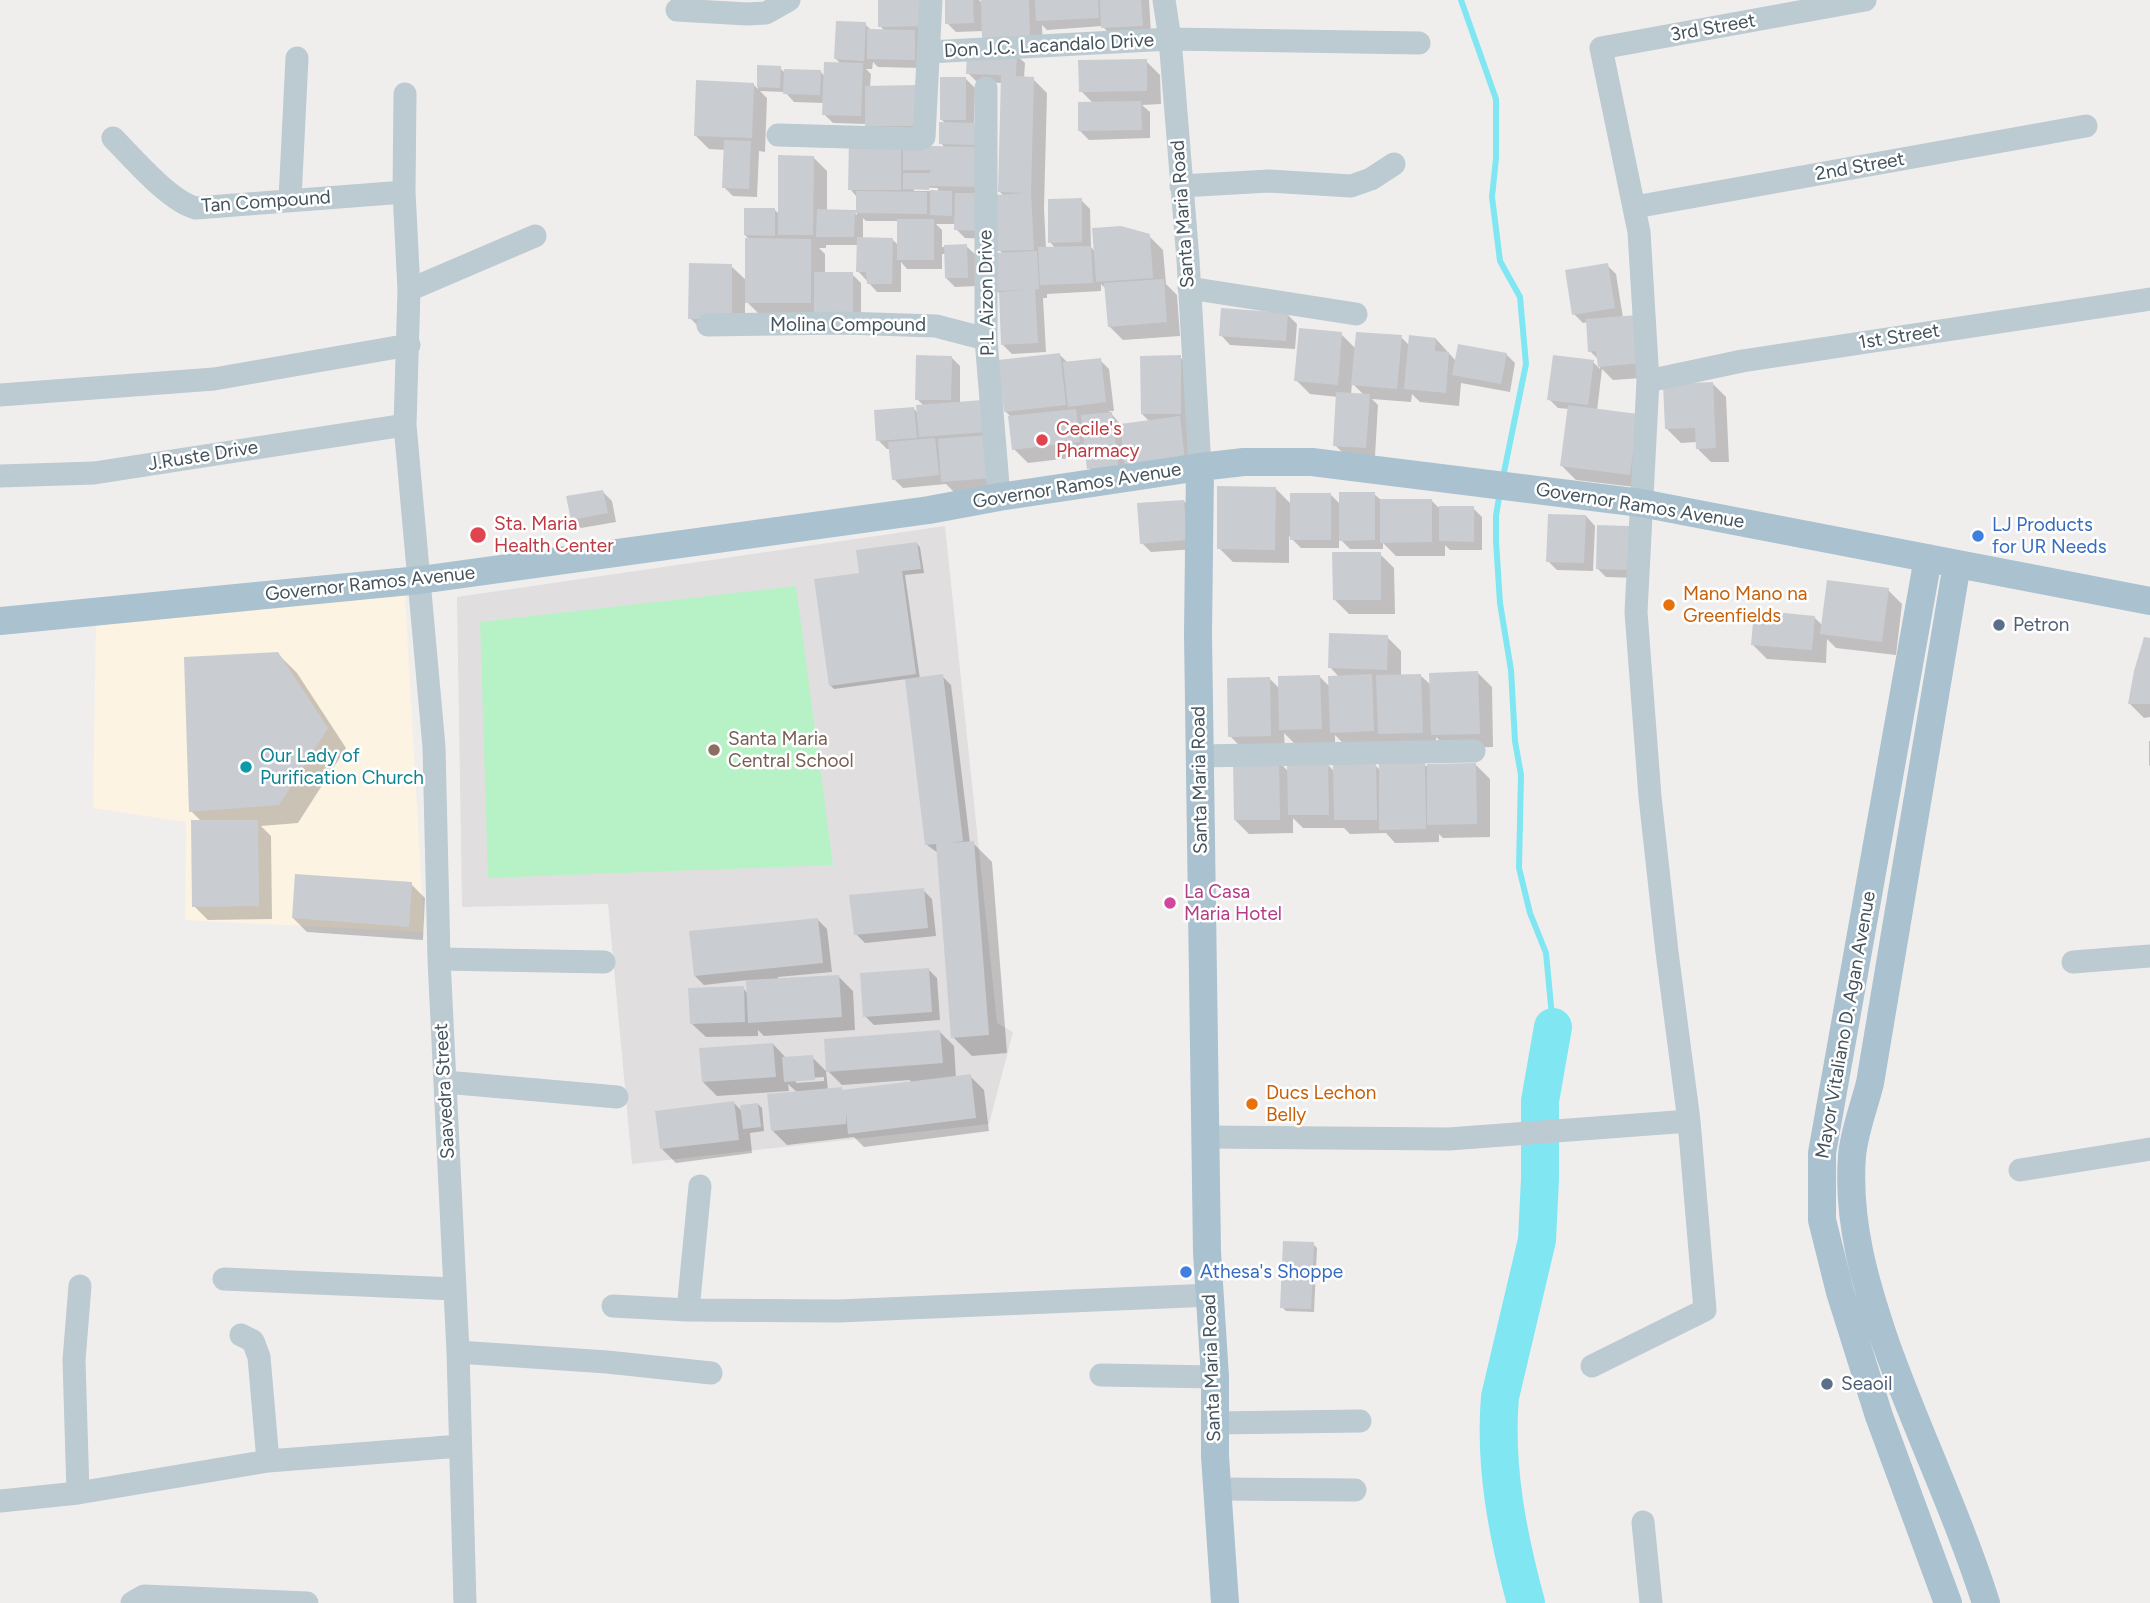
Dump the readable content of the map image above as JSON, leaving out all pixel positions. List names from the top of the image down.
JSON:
{
  "streets": {
    "main road": ["Santa Maria Road", "Governor Ramos Avenue", "Mayor Vitaliano D. Agan Avenue"],
    "street": [
      "3rd Street",
      "Don J.C. Lacandalo Drive",
      "2nd Street",
      "Tan Compound",
      "P.L Aizon Drive",
      "Molina Compound",
      "1st Street",
      "J.Ruste Drive",
      "Saavedra Street"
    ]
  },
  "crossings": [
    ["3rd Street", "2nd Street"],
    ["Don J.C. Lacandalo Drive", "Santa Maria Road"],
    ["Tan Compound", "Saavedra Street"],
    ["Santa Maria Road", "Governor Ramos Avenue"],
    ["P.L Aizon Drive", "Molina Compound"],
    ["P.L Aizon Drive", "Governor Ramos Avenue"],
    ["J.Ruste Drive", "Saavedra Street"],
    ["Governor Ramos Avenue", "Mayor Vitaliano D. Agan Avenue"],
    ["Governor Ramos Avenue", "Saavedra Street"]
  ],
  "places": [
    "Cecile's Pharmacy",
    "Sta. Maria Health Center",
    "LJ Products for UR Needs",
    "Mano Mano na Greenfields",
    "Petron",
    "Santa Maria Central School",
    "Our Lady of Purification Church",
    "La Casa Maria Hotel",
    "Ducs Lechon Belly",
    "Athesa's Shoppe",
    "Seaoil"
  ]
}
